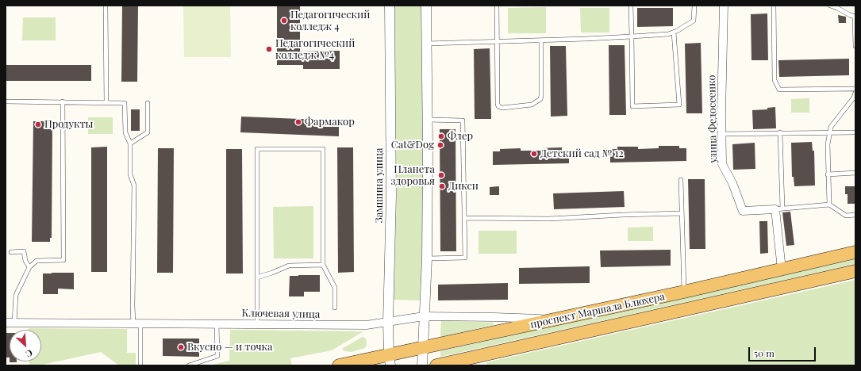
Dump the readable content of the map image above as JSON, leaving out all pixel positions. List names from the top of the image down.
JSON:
{
  "streets": {
    "main road": ["проспект Маршала Блюхера"],
    "street": ["улица Федосеенко", "Замшина улица", "Ключевая улица"]
  },
  "crossings": [
    ["Замшина улица", "проспект Маршала Блюхера"],
    ["Замшина улица", "Ключевая улица"],
    ["проспект Маршала Блюхера", "Ключевая улица"]
  ],
  "places": [
    "Педагогический колледж 4",
    "Педагогический колледж №4",
    "Фармакор",
    "Продукты",
    "Флер",
    "Cat&Dog",
    "Детский сад № 12",
    "Планета здоровья",
    "Дикси",
    "Вкусно — и точка"
  ],
  "scale_bar": "50 m",
  "north": "bottom right"
}
